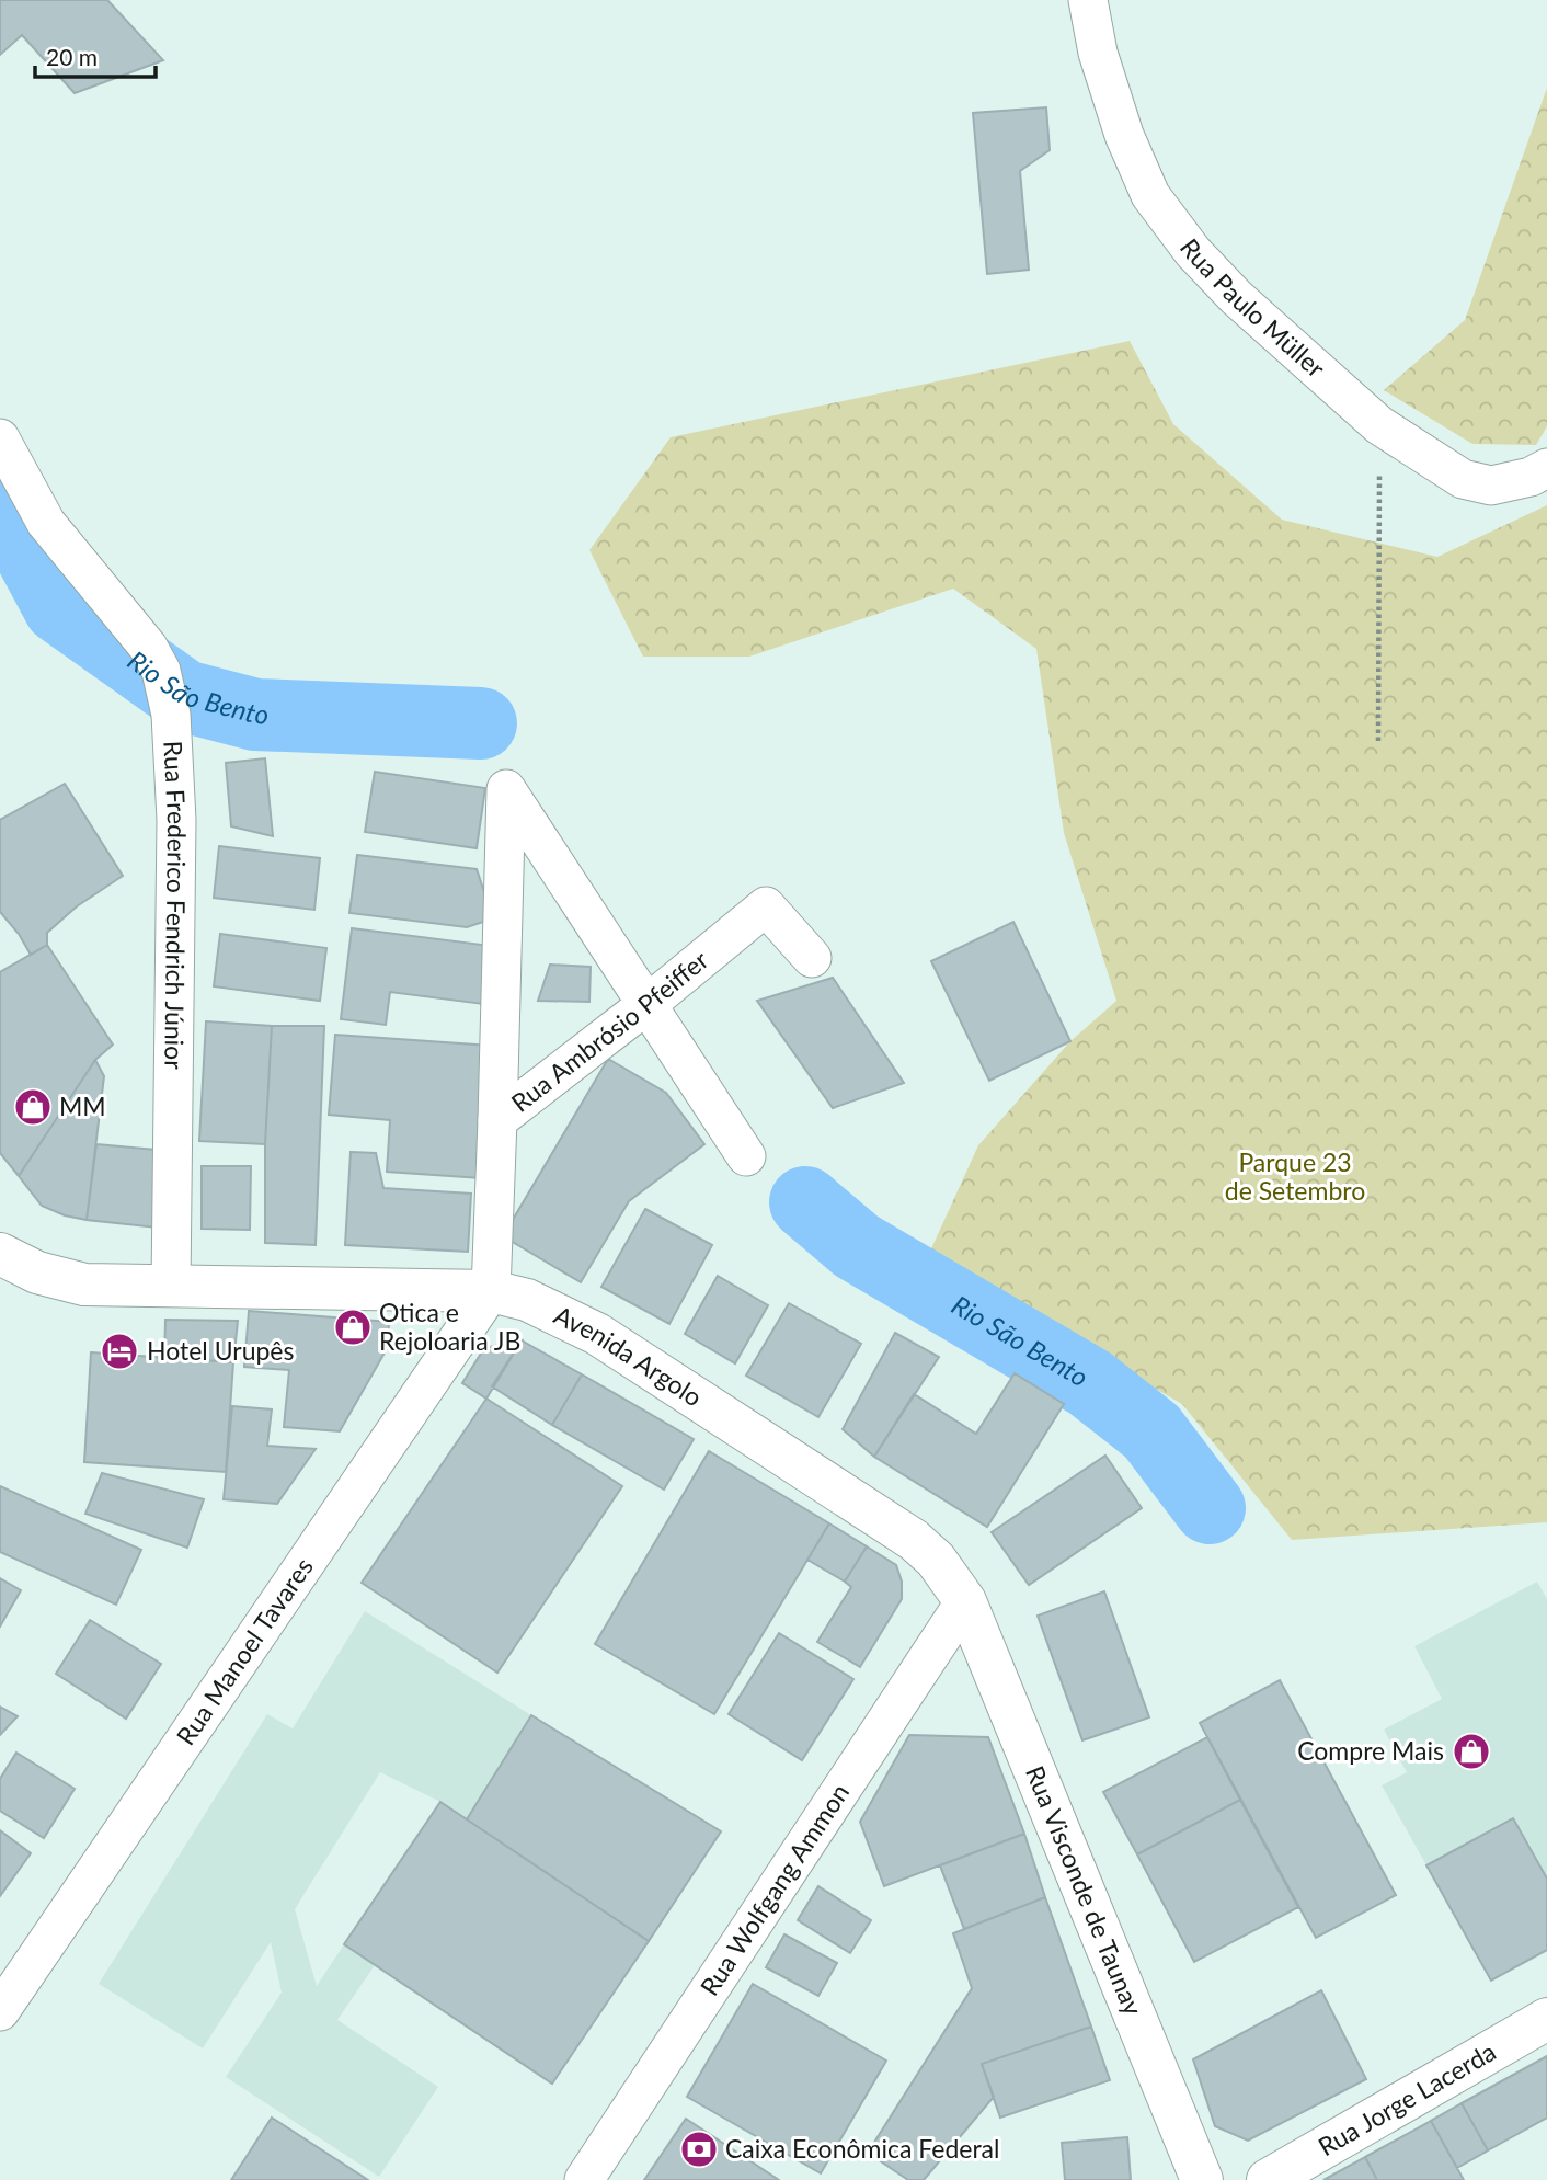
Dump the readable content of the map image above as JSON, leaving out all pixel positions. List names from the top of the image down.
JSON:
{
  "streets": {
    "main road": ["Avenida Argolo", "Rua Visconde de Taunay", "Rua Jorge Lacerda"],
    "street": [
      "Rua Paulo Müller",
      "Rua Frederico Fendrich Júnior",
      "Rua Ambrósio Pfeiffer",
      "Rua Manoel Tavares",
      "Rua Wolfgang Ammon"
    ]
  },
  "crossings": [
    ["Rua Frederico Fendrich Júnior", "Avenida Argolo"],
    ["Rua Ambrósio Pfeiffer", "Avenida Argolo"],
    ["Rua Ambrósio Pfeiffer", "Rua Manoel Tavares"],
    ["Avenida Argolo", "Rua Manoel Tavares"],
    ["Avenida Argolo", "Rua Wolfgang Ammon"],
    ["Avenida Argolo", "Rua Visconde de Taunay"],
    ["Rua Wolfgang Ammon", "Rua Visconde de Taunay"]
  ],
  "water": ["Rio São Bento"],
  "parks": ["Parque 23 de Setembro"],
  "places": {
    "shop": ["MM", "Otica e Rejoloaria JB", "Compre Mais"],
    "hotel": ["Hotel Urupês"],
    "bank": ["Caixa Econômica Federal"]
  },
  "scale_bar": "20 m"
}
